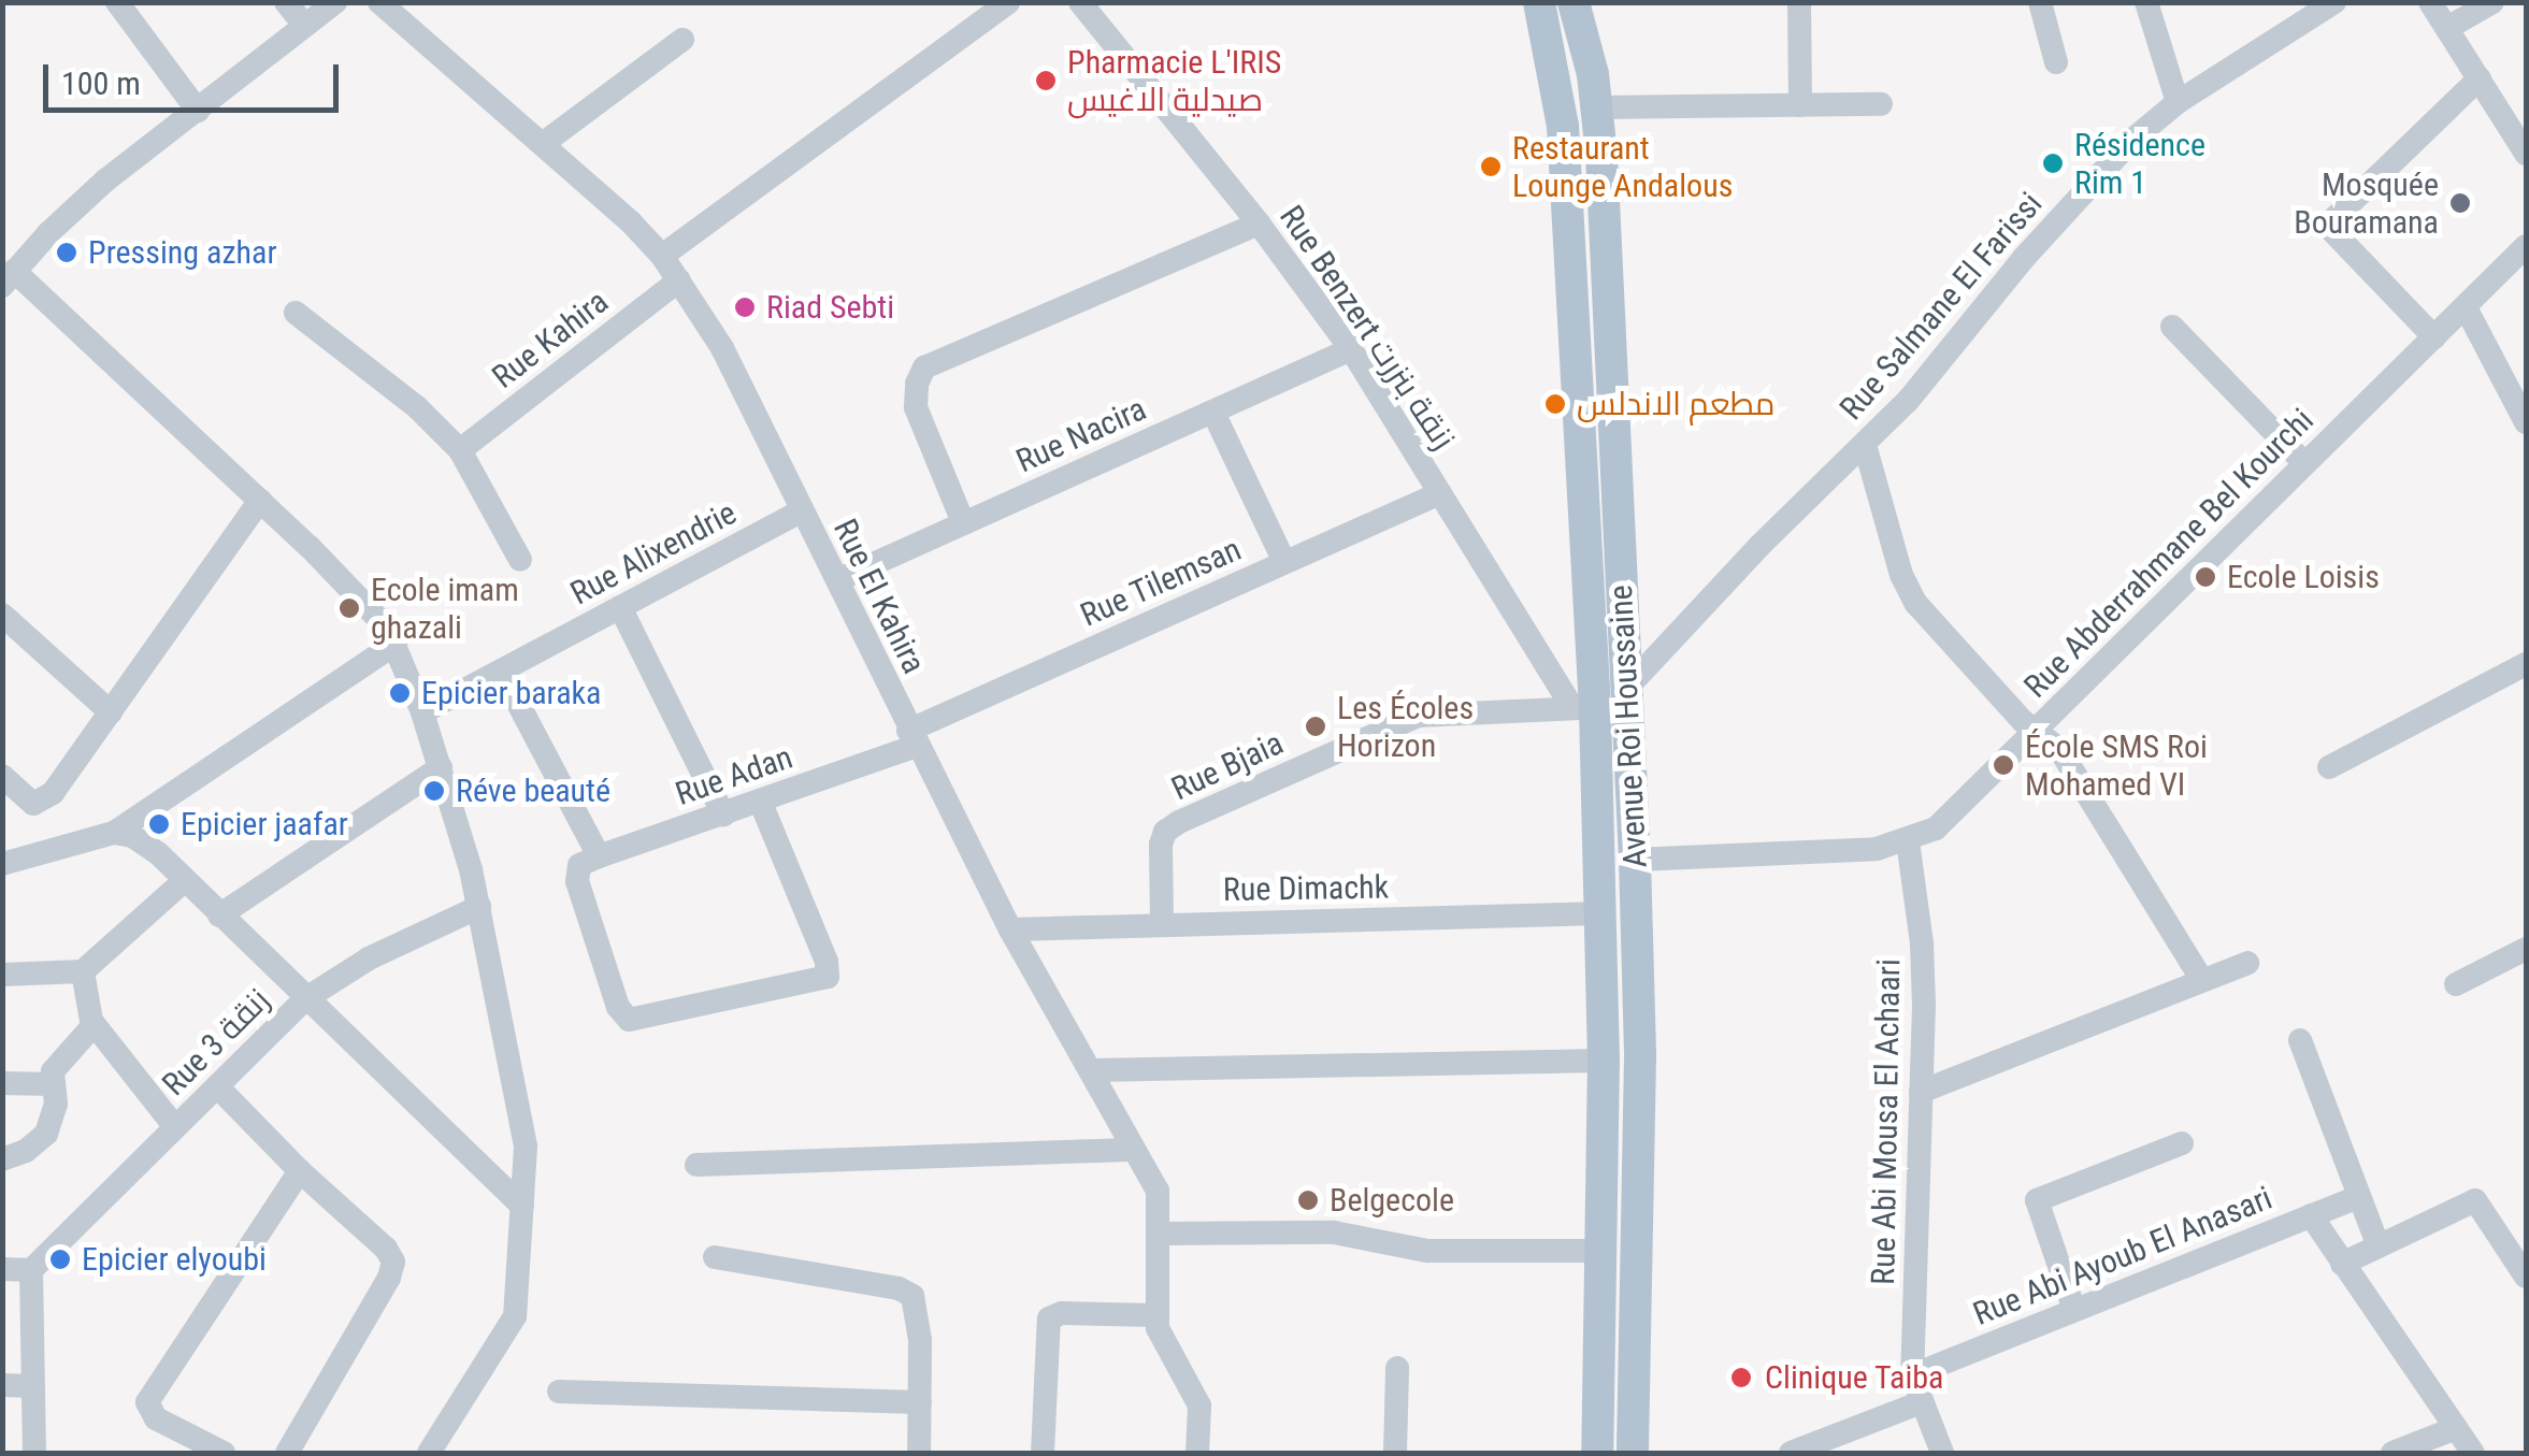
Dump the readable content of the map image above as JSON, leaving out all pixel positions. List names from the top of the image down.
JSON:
{
  "streets": {
    "main road": ["Avenue Roi Houssaine"],
    "street": [
      "Rue Salmane El Farissi",
      "Rue Benzert زنقة بنزرت",
      "Rue Kahira",
      "Rue Nacira",
      "Rue Alixendrie",
      "Rue Abderrahmane Bel Kourchi",
      "Rue Tilemsan",
      "Rue El Kahira",
      "Rue Bjaia",
      "Rue Adan",
      "Rue Dimachk",
      "Rue 3 زنقة",
      "Rue Abi Mousa El Achaari",
      "Rue Abi Ayoub El Anasari"
    ]
  },
  "crossings": [
    ["Rue Salmane El Farissi", "Avenue Roi Houssaine"],
    ["Rue Benzert زنقة بنزرت", "Rue Nacira"],
    ["Rue Benzert زنقة بنزرت", "Rue Tilemsan"],
    ["Rue Benzert زنقة بنزرت", "Avenue Roi Houssaine"],
    ["Rue Benzert زنقة بنزرت", "Rue Bjaia"],
    ["Rue Kahira", "Rue El Kahira"],
    ["Rue Nacira", "Rue El Kahira"],
    ["Rue Alixendrie", "Rue El Kahira"],
    ["Rue Abderrahmane Bel Kourchi", "Avenue Roi Houssaine"],
    ["Rue Abderrahmane Bel Kourchi", "Rue Abi Mousa El Achaari"],
    ["Rue Tilemsan", "Rue El Kahira"],
    ["Rue Tilemsan", "Rue Adan"],
    ["Rue El Kahira", "Rue Adan"],
    ["Rue El Kahira", "Rue Dimachk"],
    ["Avenue Roi Houssaine", "Rue Bjaia"],
    ["Avenue Roi Houssaine", "Rue Dimachk"],
    ["Rue Bjaia", "Rue Dimachk"],
    ["Rue Abi Mousa El Achaari", "Rue Abi Ayoub El Anasari"]
  ],
  "places": [
    "Pharmacie L'IRIS صيدلية الاغيس",
    "Résidence Rim 1",
    "Restaurant Lounge Andalous",
    "Mosquée Bouramana",
    "Pressing azhar",
    "Riad Sebti",
    "مطعم الاندلس",
    "Ecole Loisis",
    "Ecole imam ghazali",
    "Epicier baraka",
    "Les Écoles Horizon",
    "École SMS Roi Mohamed VI",
    "Réve beauté",
    "Epicier jaafar",
    "Belgecole",
    "Epicier elyoubi",
    "Clinique Taiba"
  ],
  "scale_bar": "100 m"
}
